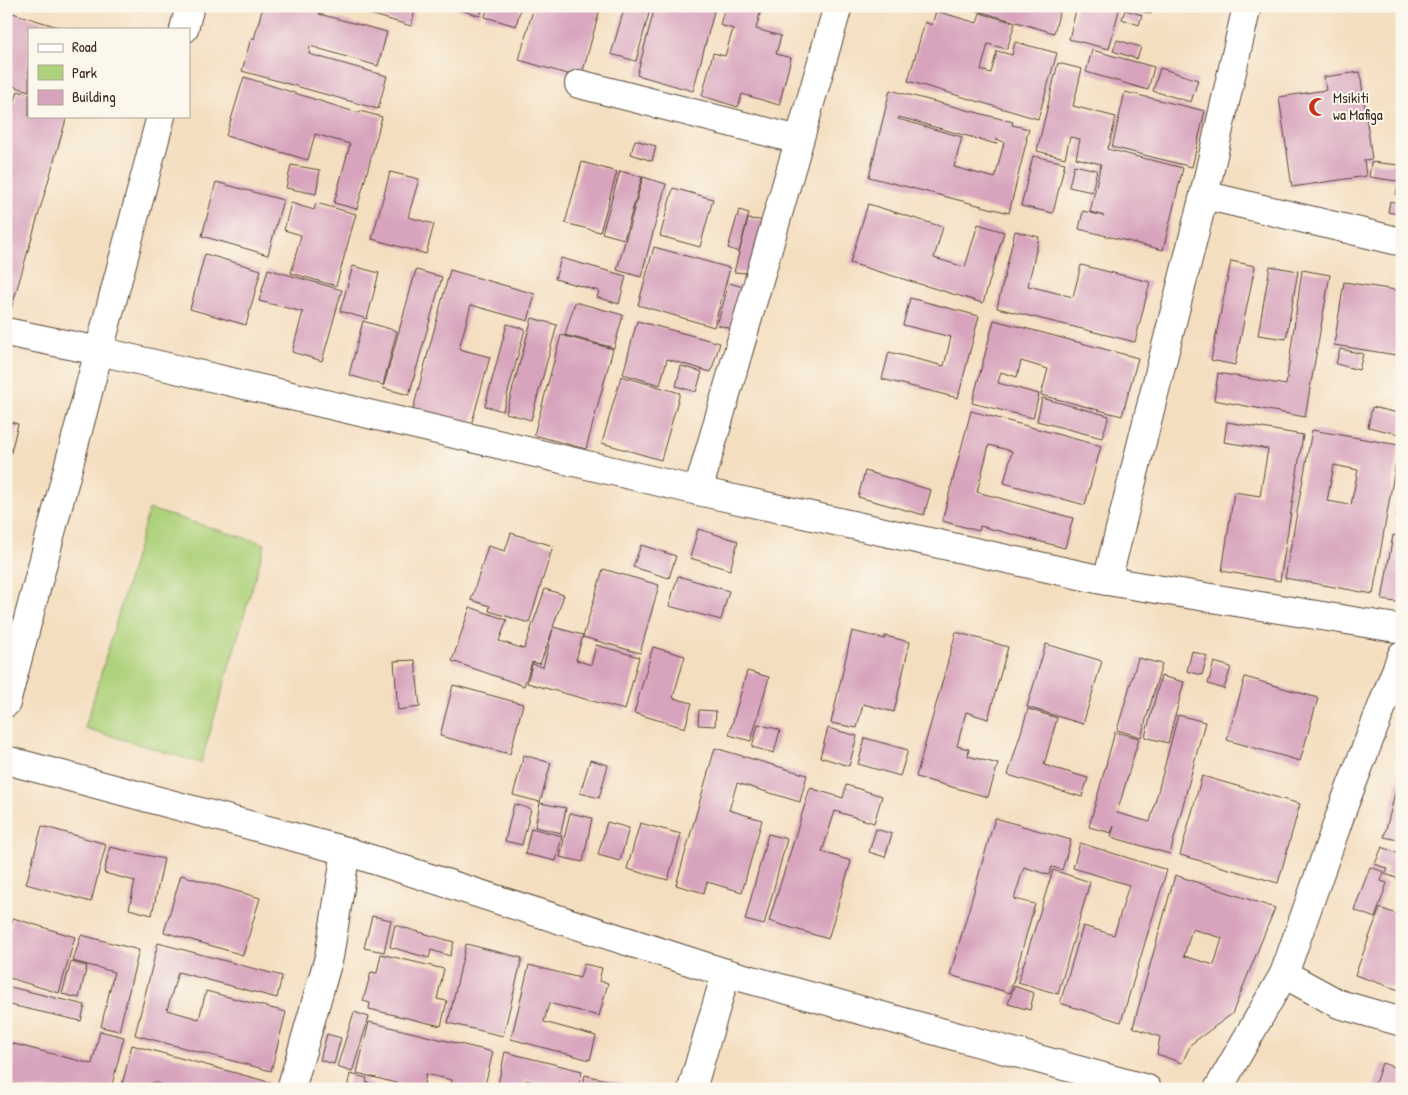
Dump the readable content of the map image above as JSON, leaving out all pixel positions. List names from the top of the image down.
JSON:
{
  "places": {
    "mosque": ["Msikiti wa Mafiga"]
  },
  "legend": ["Road", "Park", "Building"]
}
